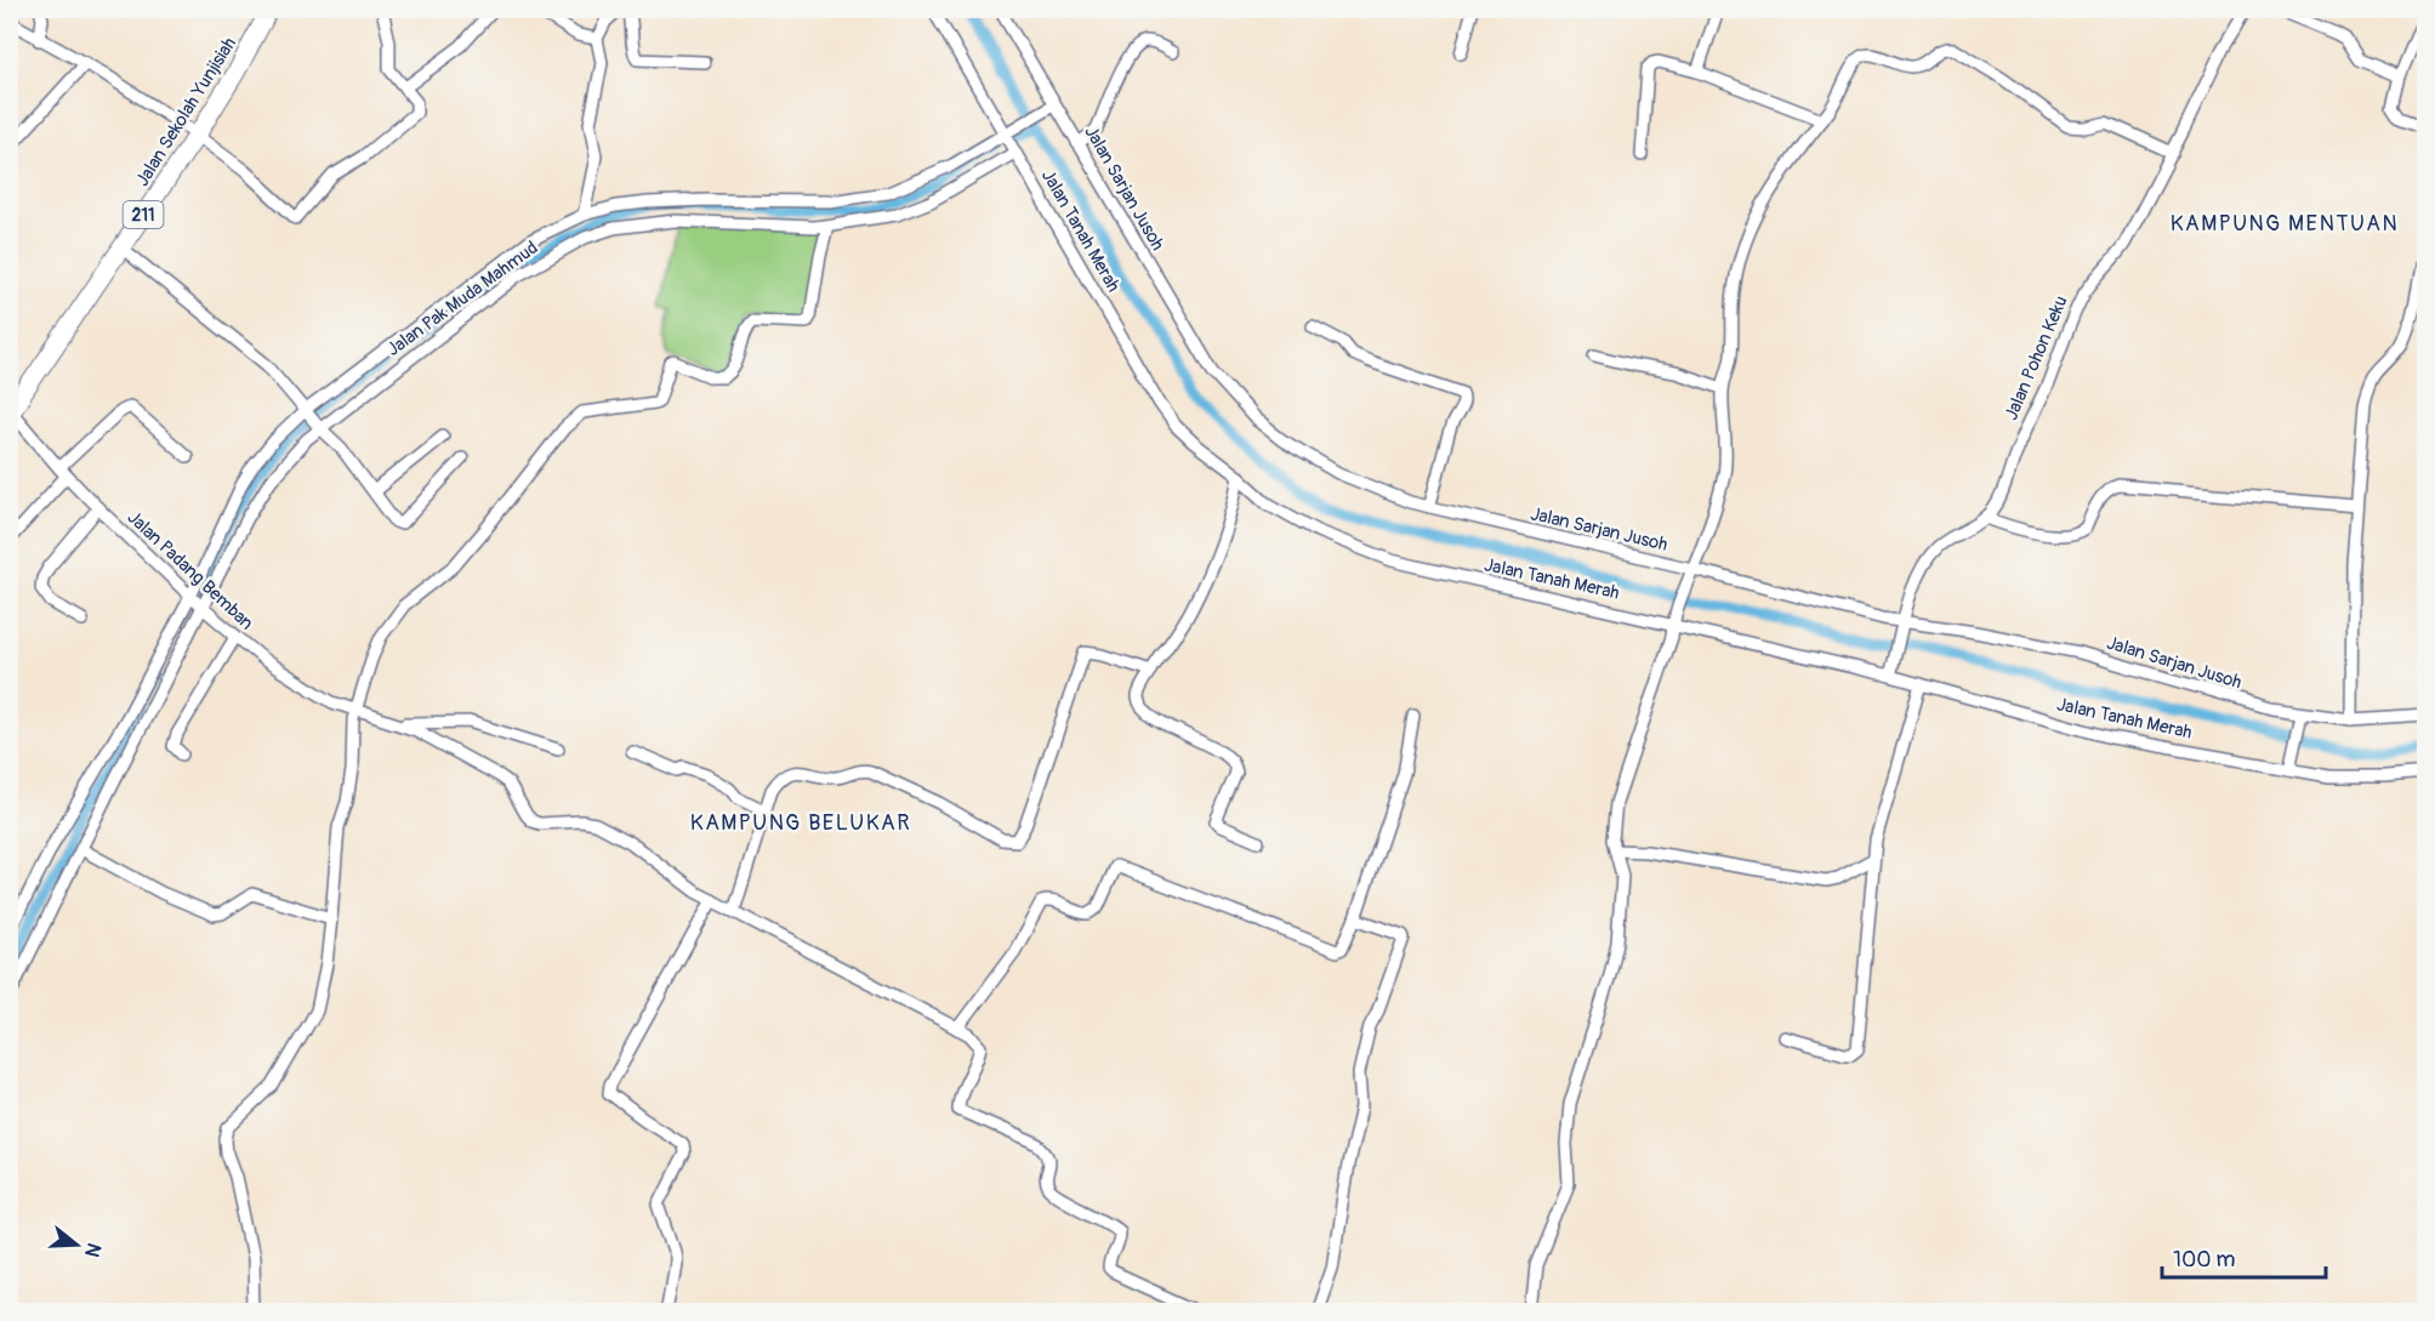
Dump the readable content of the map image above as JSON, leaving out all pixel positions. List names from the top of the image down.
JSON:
{
  "streets": {
    "main road": ["Jalan Sekolah Yunjisiah", "211"],
    "street": [
      "Jalan Sarjan Jusoh",
      "Jalan Tanah Merah",
      "Jalan Pak Muda Mahmud",
      "Jalan Pohon Keku",
      "Jalan Padang Bemban"
    ]
  },
  "crossings": [
    ["Jalan Sekolah Yunjisiah", "Jalan Padang Bemban"],
    ["Jalan Sarjan Jusoh", "Jalan Pohon Keku"],
    ["Jalan Tanah Merah", "Jalan Pak Muda Mahmud"],
    ["Jalan Tanah Merah", "Jalan Pohon Keku"],
    ["Jalan Pak Muda Mahmud", "Jalan Padang Bemban"]
  ],
  "districts": ["KAMPUNG MENTUAN", "KAMPUNG BELUKAR"],
  "scale_bar": "100 m",
  "north": "right"
}
